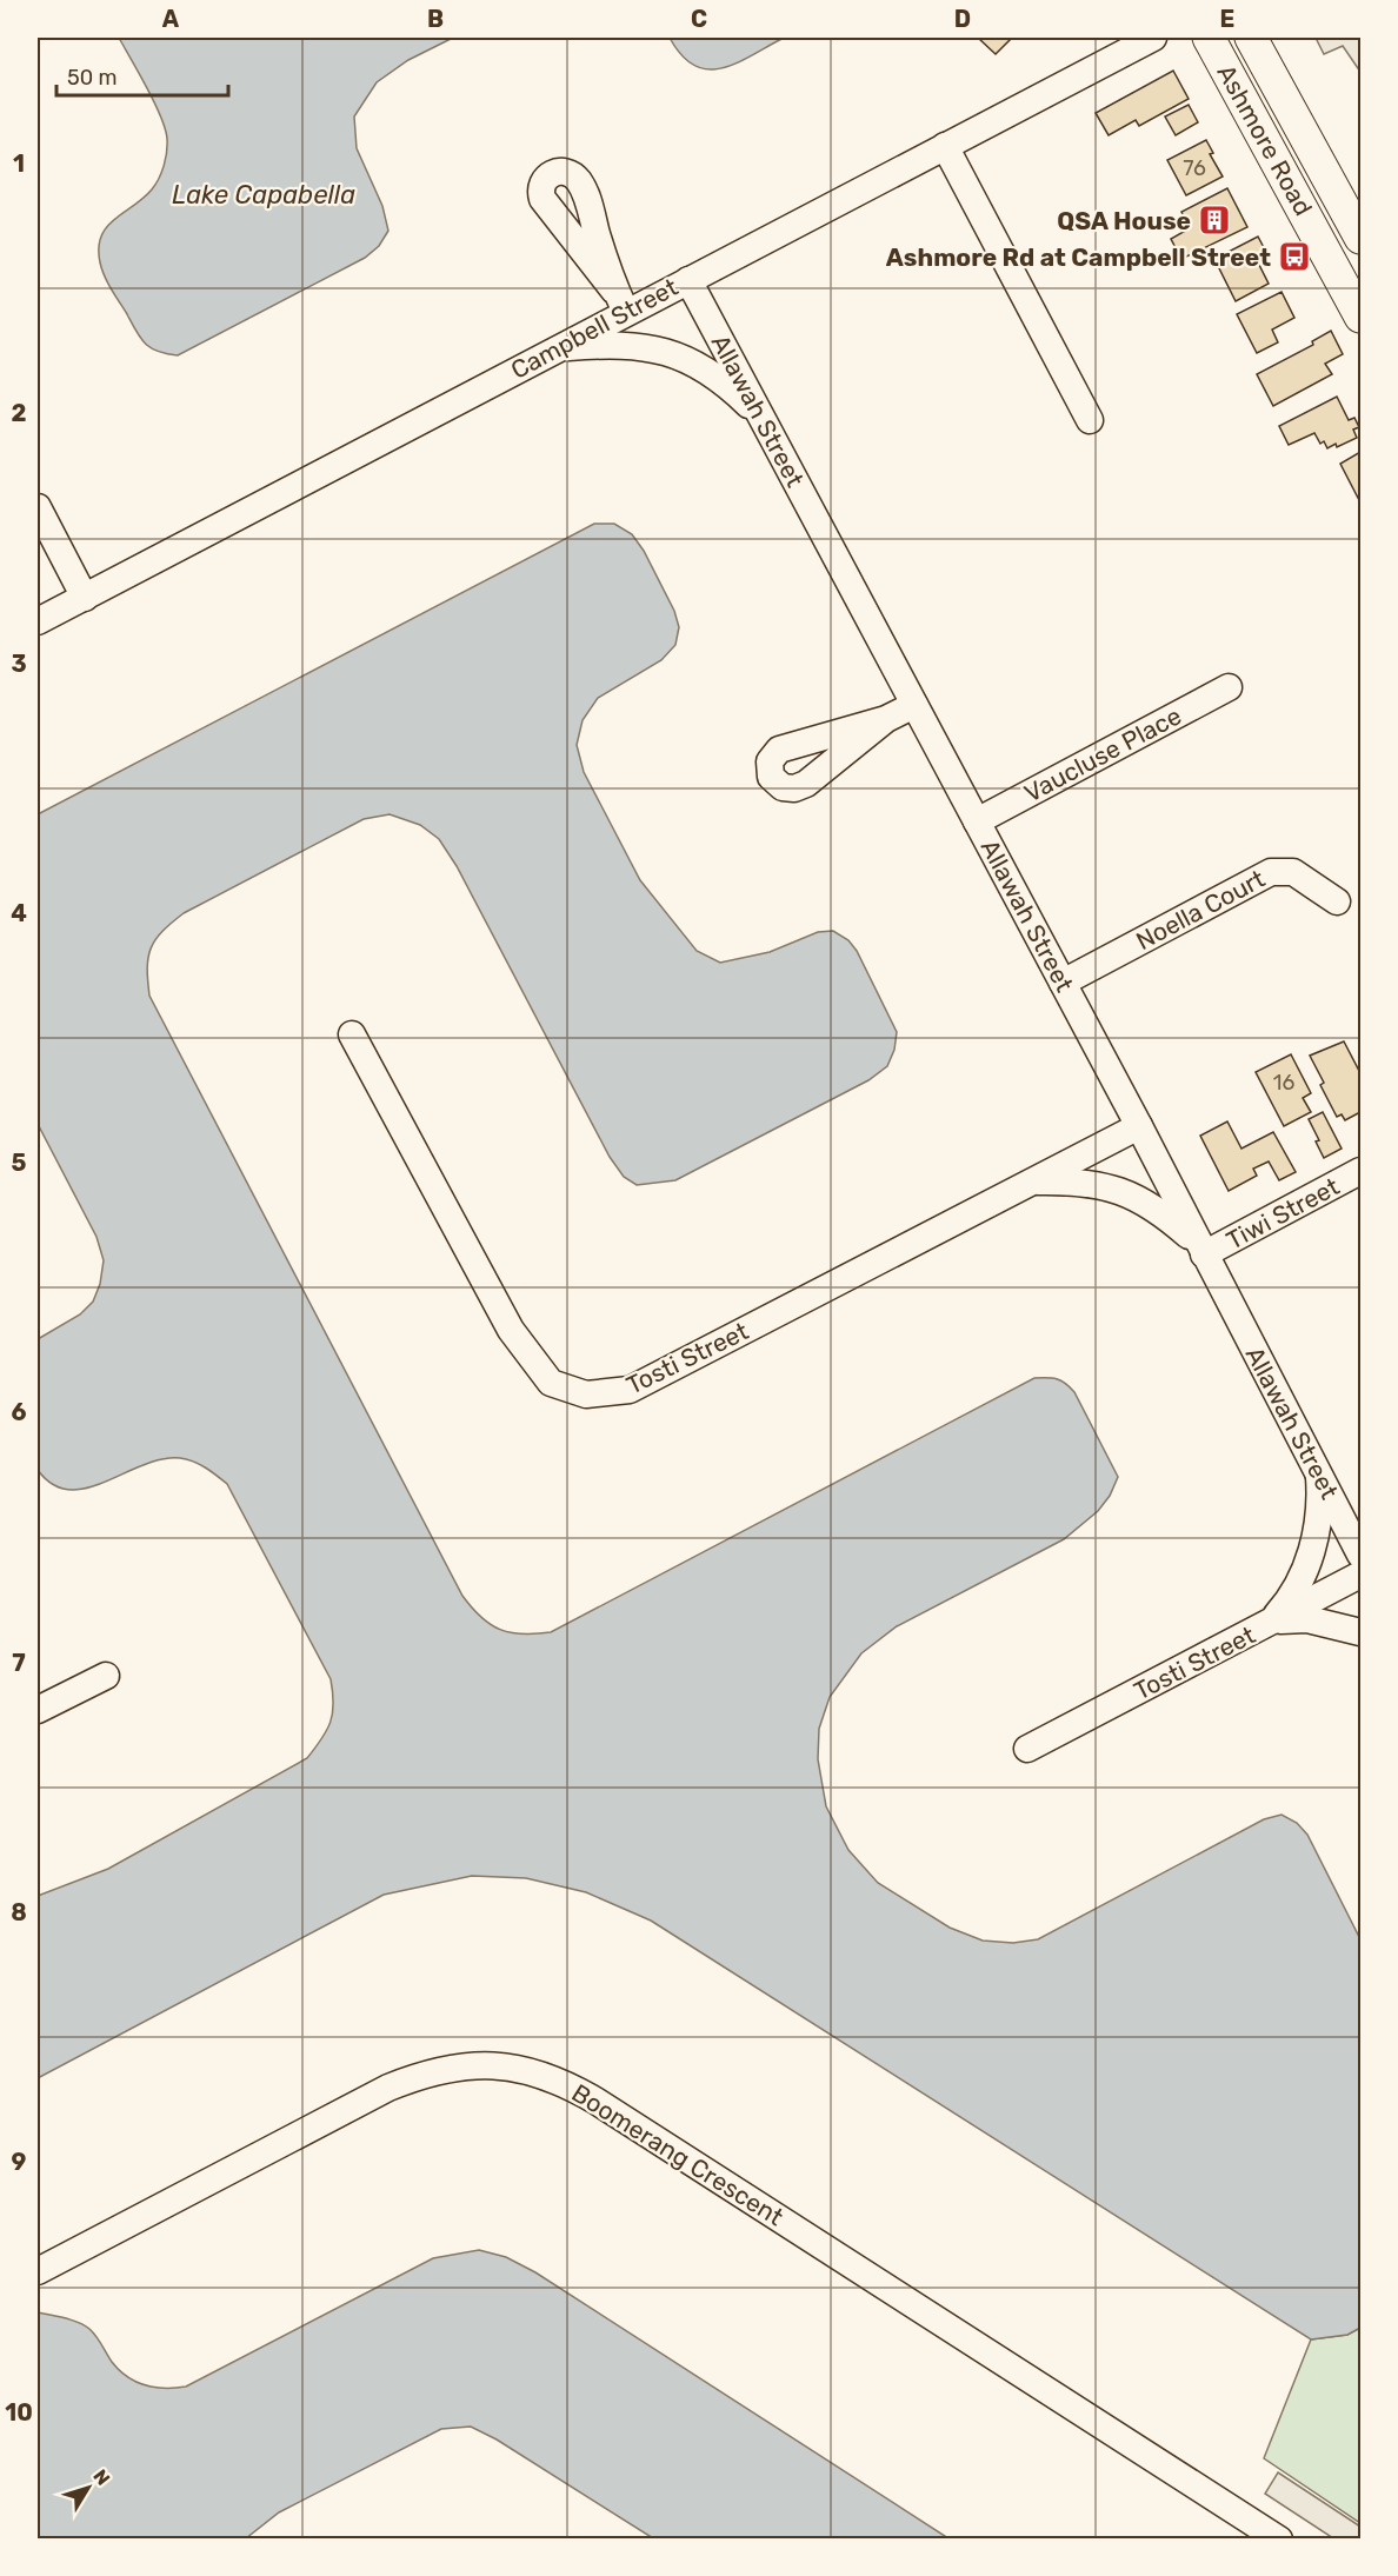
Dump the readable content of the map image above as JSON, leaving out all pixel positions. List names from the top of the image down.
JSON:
{
  "streets": {
    "main road": ["Ashmore Road"],
    "street": [
      "Campbell Street",
      "Allawah Street",
      "Vaucluse Place",
      "Noella Court",
      "Tiwi Street",
      "Tosti Street",
      "Boomerang Crescent"
    ]
  },
  "crossings": [
    ["Campbell Street", "Allawah Street"],
    ["Allawah Street", "Vaucluse Place"],
    ["Allawah Street", "Noella Court"],
    ["Allawah Street", "Tiwi Street"],
    ["Allawah Street", "Tosti Street"]
  ],
  "water": ["Lake Capabella"],
  "places": {
    "building": ["QSA House"],
    "bus stop": ["Ashmore Rd at Campbell Street"]
  },
  "house_numbers": ["76", "16"],
  "scale_bar": "50 m",
  "north": "top right",
  "grid": {
    "columns": [
      "A",
      "B",
      "C",
      "D",
      "E"
    ],
    "rows": [
      "1",
      "2",
      "3",
      "4",
      "5",
      "6",
      "7",
      "8",
      "9",
      "10"
    ]
  }
}
